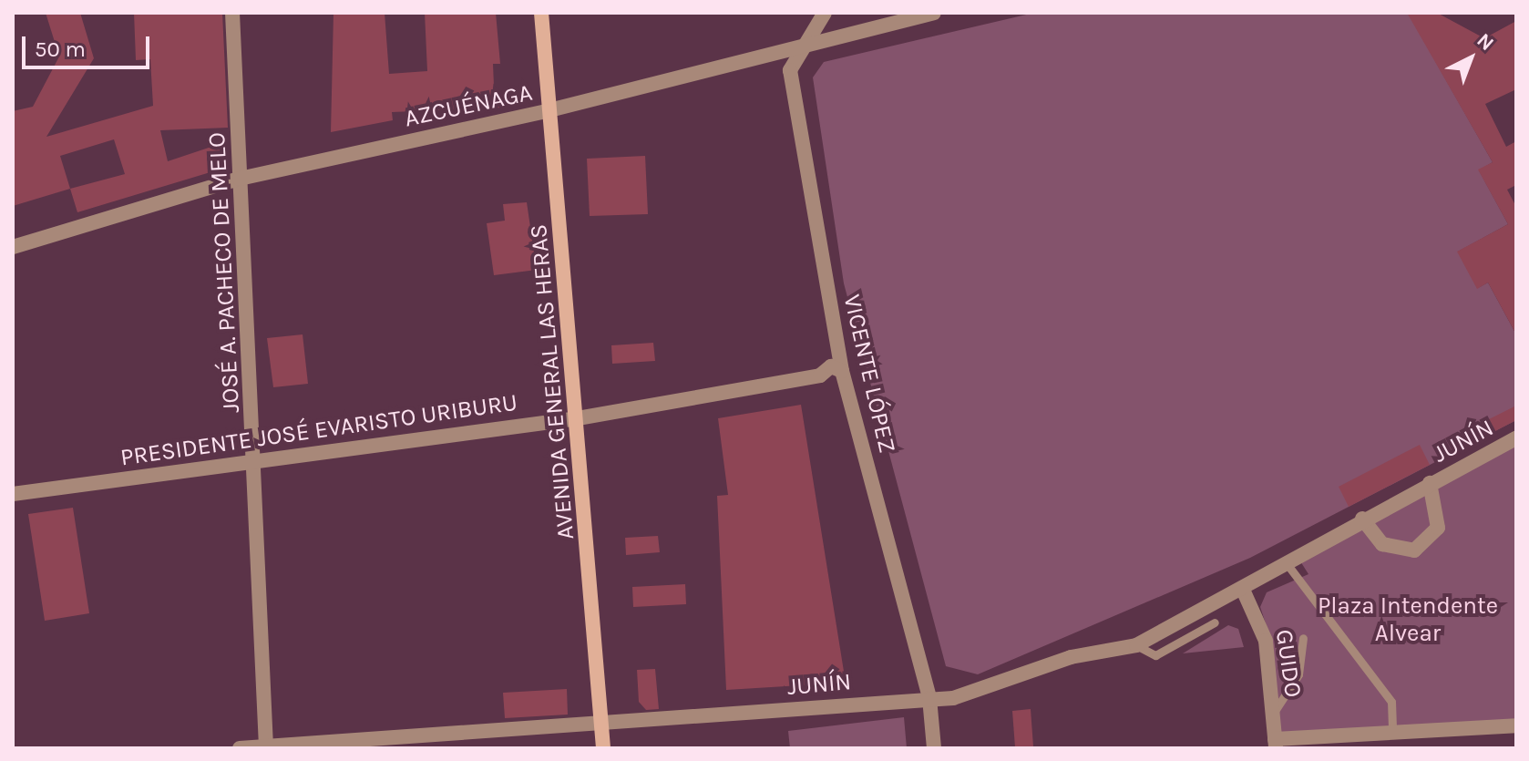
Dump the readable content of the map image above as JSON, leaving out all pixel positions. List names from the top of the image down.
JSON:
{
  "streets": {
    "main road": ["AVENIDA GENERAL LAS HERAS"],
    "street": [
      "AZCUÉNAGA",
      "JOSÉ A. PACHECO DE MELO",
      "VICENTE LÓPEZ",
      "PRESIDENTE JOSÉ EVARISTO URIBURU",
      "JUNÍN",
      "GUIDO"
    ]
  },
  "crossings": [
    ["AZCUÉNAGA", "JOSÉ A. PACHECO DE MELO"],
    ["AZCUÉNAGA", "VICENTE LÓPEZ"],
    ["AZCUÉNAGA", "AVENIDA GENERAL LAS HERAS"],
    ["JOSÉ A. PACHECO DE MELO", "PRESIDENTE JOSÉ EVARISTO URIBURU"],
    ["JOSÉ A. PACHECO DE MELO", "JUNÍN"],
    ["VICENTE LÓPEZ", "PRESIDENTE JOSÉ EVARISTO URIBURU"],
    ["VICENTE LÓPEZ", "JUNÍN"],
    ["AVENIDA GENERAL LAS HERAS", "PRESIDENTE JOSÉ EVARISTO URIBURU"],
    ["AVENIDA GENERAL LAS HERAS", "JUNÍN"],
    ["JUNÍN", "GUIDO"]
  ],
  "parks": ["Plaza Intendente Alvear"],
  "scale_bar": "50 m",
  "north": "top right"
}
